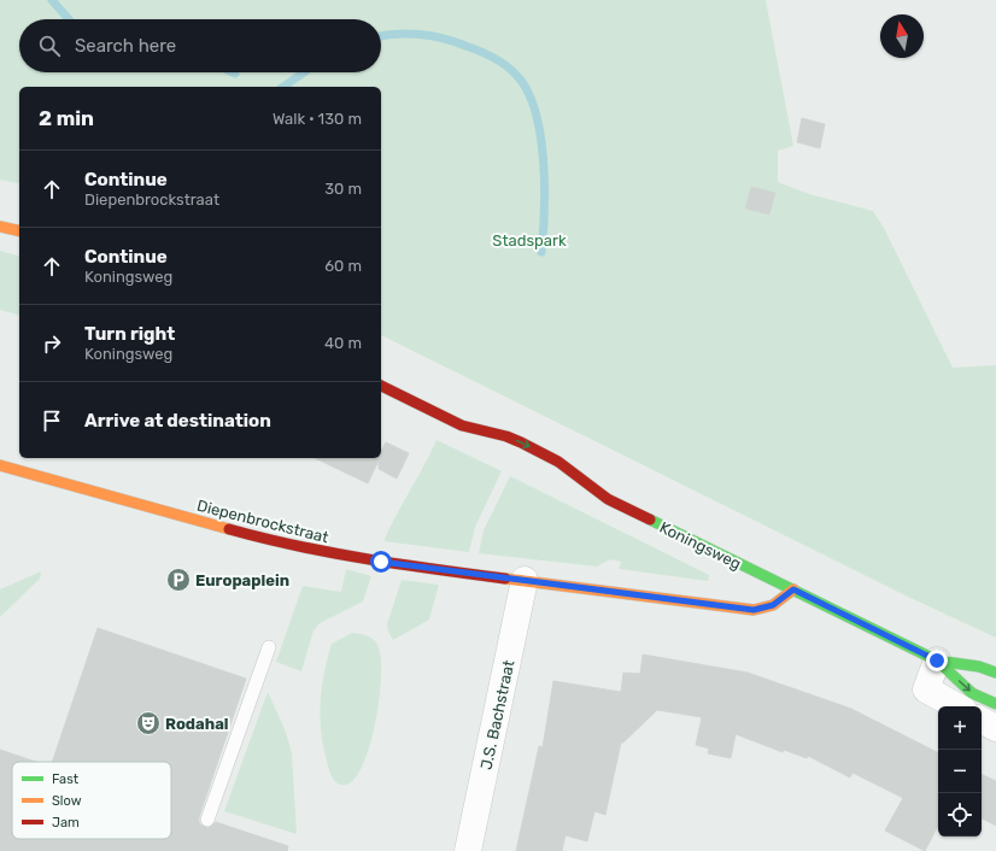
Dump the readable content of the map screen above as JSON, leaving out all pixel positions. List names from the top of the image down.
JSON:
{
  "streets": {
    "main road": ["Diepenbrockstraat", "Koningsweg"],
    "street": ["J.S. Bachstraat"]
  },
  "crossings": [
    ["Diepenbrockstraat", "J.S. Bachstraat"]
  ],
  "parks": ["Stadspark"],
  "places": {
    "parking": ["Europaplein"],
    "theatre": ["Rodahal"]
  },
  "legend": ["Fast", "Slow", "Jam"],
  "north": "top",
  "page": {
    "search": "Search here",
    "heading": ["2 min", "Walk · 130 m"],
    "list": [
      ["Continue", "Diepenbrockstraat", "30 m"],
      ["Continue", "Koningsweg", "60 m"],
      ["Turn right", "Koningsweg", "40 m"],
      "Arrive at destination"
    ],
    "map_buttons": ["+", "−"]
  }
}
